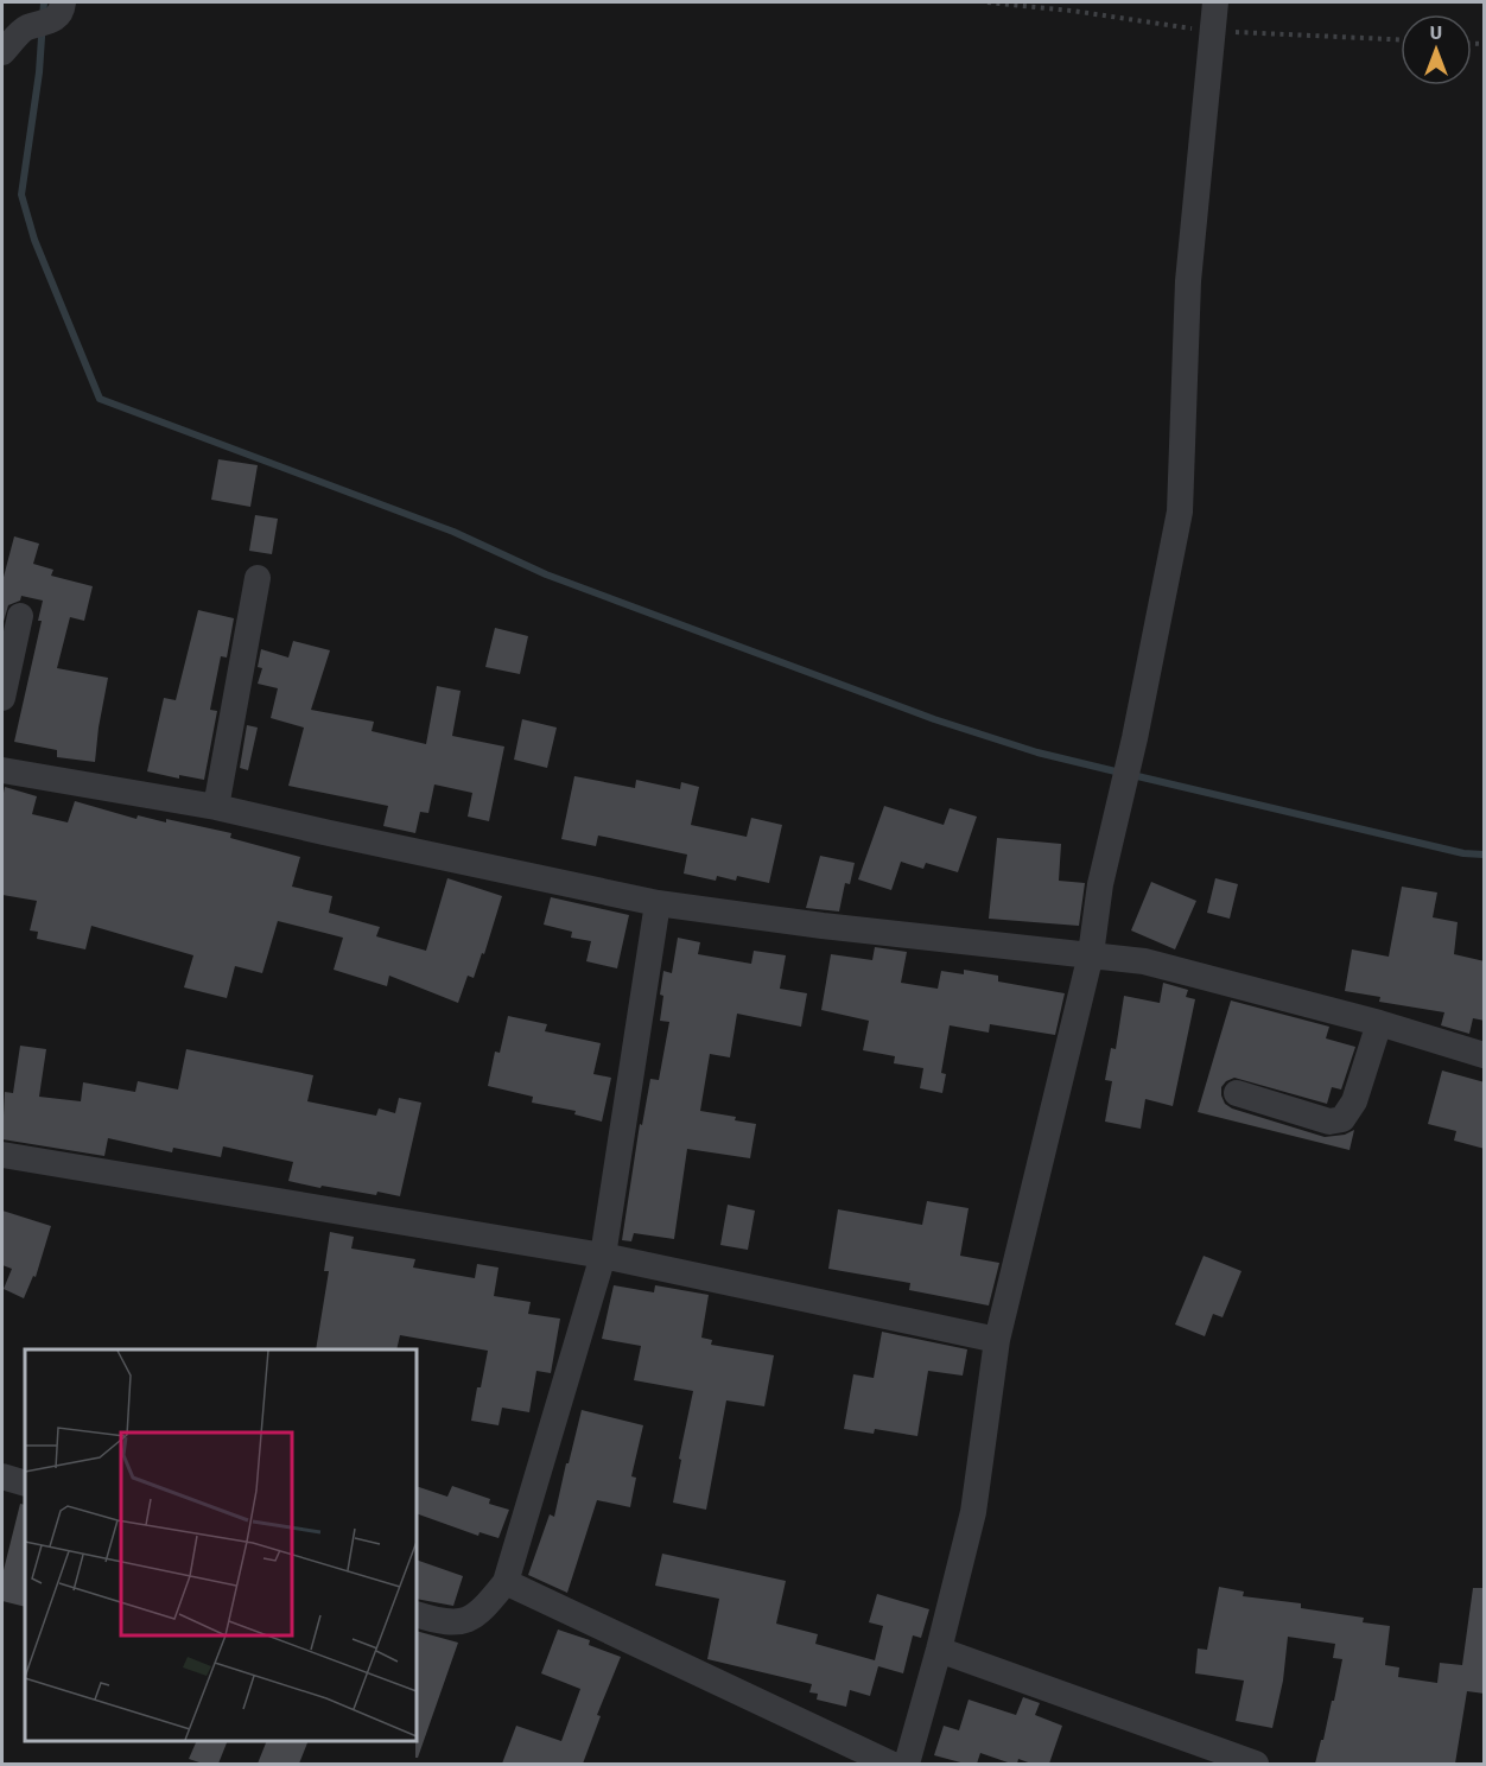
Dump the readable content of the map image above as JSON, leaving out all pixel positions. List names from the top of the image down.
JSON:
{
  "north": "top"
}
